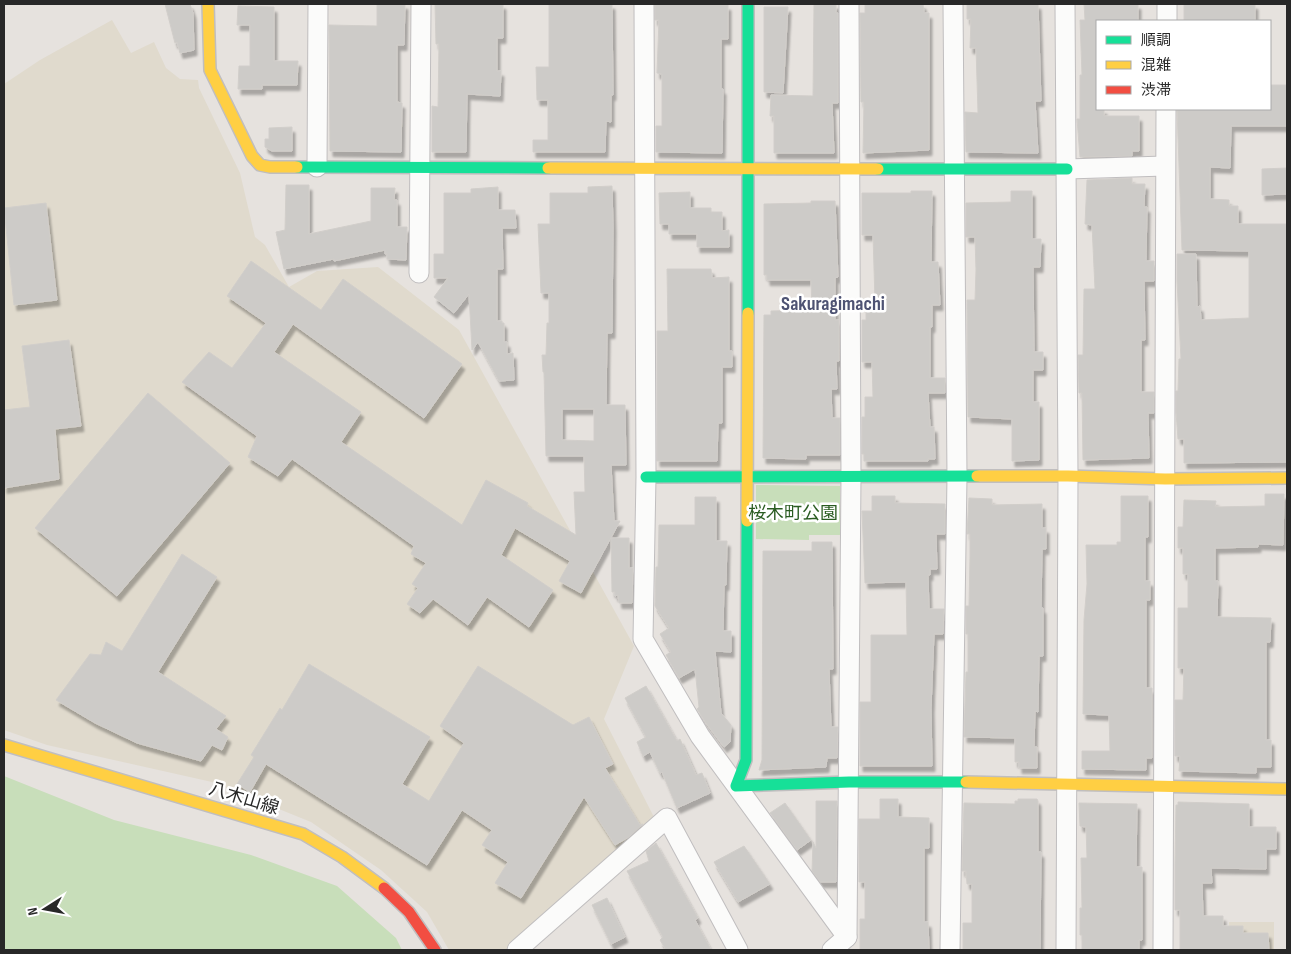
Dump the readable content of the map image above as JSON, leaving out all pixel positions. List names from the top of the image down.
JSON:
{
  "streets": {
    "street": ["八木山線"]
  },
  "districts": ["Sakuragimachi"],
  "parks": ["桜木町公園"],
  "legend": ["順調", "混雑", "渋滞"],
  "north": "left"
}
